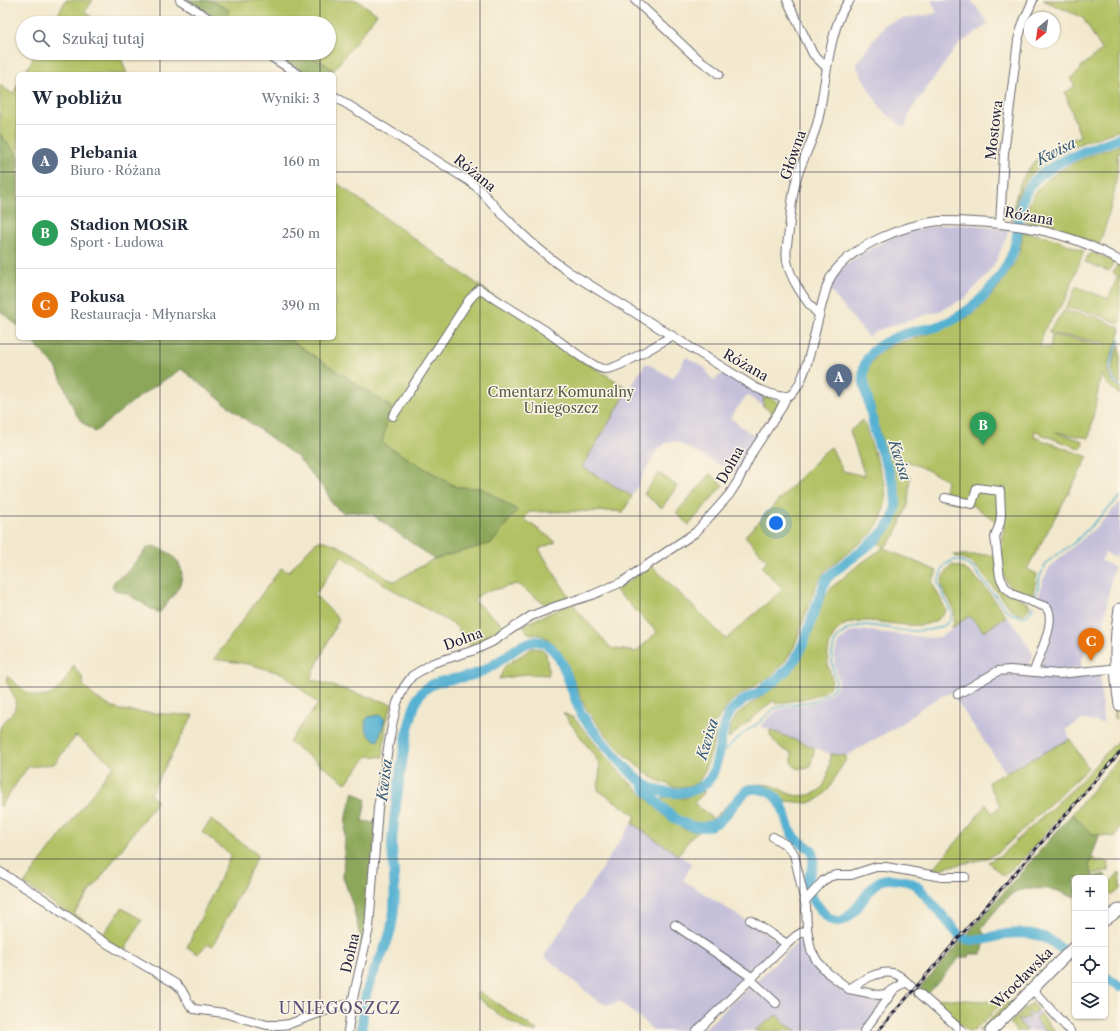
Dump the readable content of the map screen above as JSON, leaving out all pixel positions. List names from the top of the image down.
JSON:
{
  "streets": {
    "main road": ["Wrocławska"],
    "street": [
      "Mostowa",
      "Główna",
      "Różana",
      "Dolna"
    ]
  },
  "crossings": [
    ["Mostowa", "Różana"],
    ["Główna", "Różana"],
    ["Różana", "Dolna"]
  ],
  "districts": ["UNIEGOSZCZ"],
  "water": ["Kwisa"],
  "parks": ["Cmentarz Komunalny Uniegoszcz"],
  "north": "bottom left",
  "page": {
    "search": "Szukaj tutaj",
    "heading": ["W pobliżu", "Wyniki: 3"],
    "list": [
      {
        "mark": "A",
        "name": "Plebania",
        "note": "Biuro · Różana",
        "value": "160 m"
      },
      {
        "mark": "B",
        "name": "Stadion MOSiR",
        "note": "Sport · Ludowa",
        "value": "250 m"
      },
      {
        "mark": "C",
        "name": "Pokusa",
        "note": "Restauracja · Młynarska",
        "value": "390 m"
      }
    ],
    "pins": ["A", "B", "C"],
    "map_buttons": ["+", "−"]
  }
}
